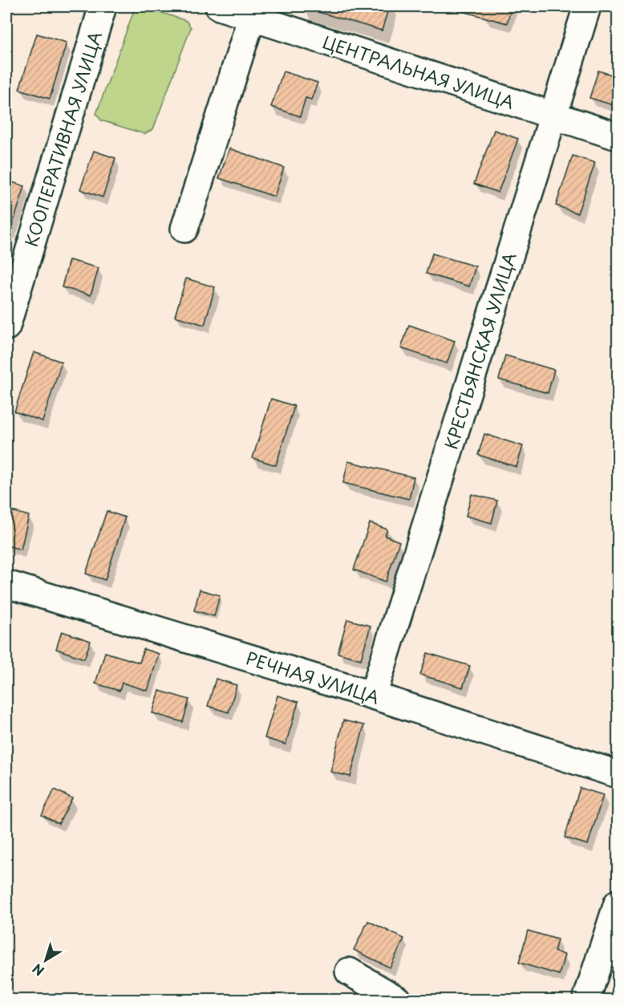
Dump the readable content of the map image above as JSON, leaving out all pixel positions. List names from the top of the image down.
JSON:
{
  "streets": {
    "street": [
      "ЦЕНТРАЛЬНАЯ УЛИЦА",
      "КООПЕРАТИВНАЯ УЛИЦА",
      "КРЕСТЬЯНСКАЯ УЛИЦА",
      "РЕЧНАЯ УЛИЦА"
    ]
  },
  "crossings": [
    ["ЦЕНТРАЛЬНАЯ УЛИЦА", "КРЕСТЬЯНСКАЯ УЛИЦА"],
    ["КРЕСТЬЯНСКАЯ УЛИЦА", "РЕЧНАЯ УЛИЦА"]
  ],
  "north": "bottom left"
}
